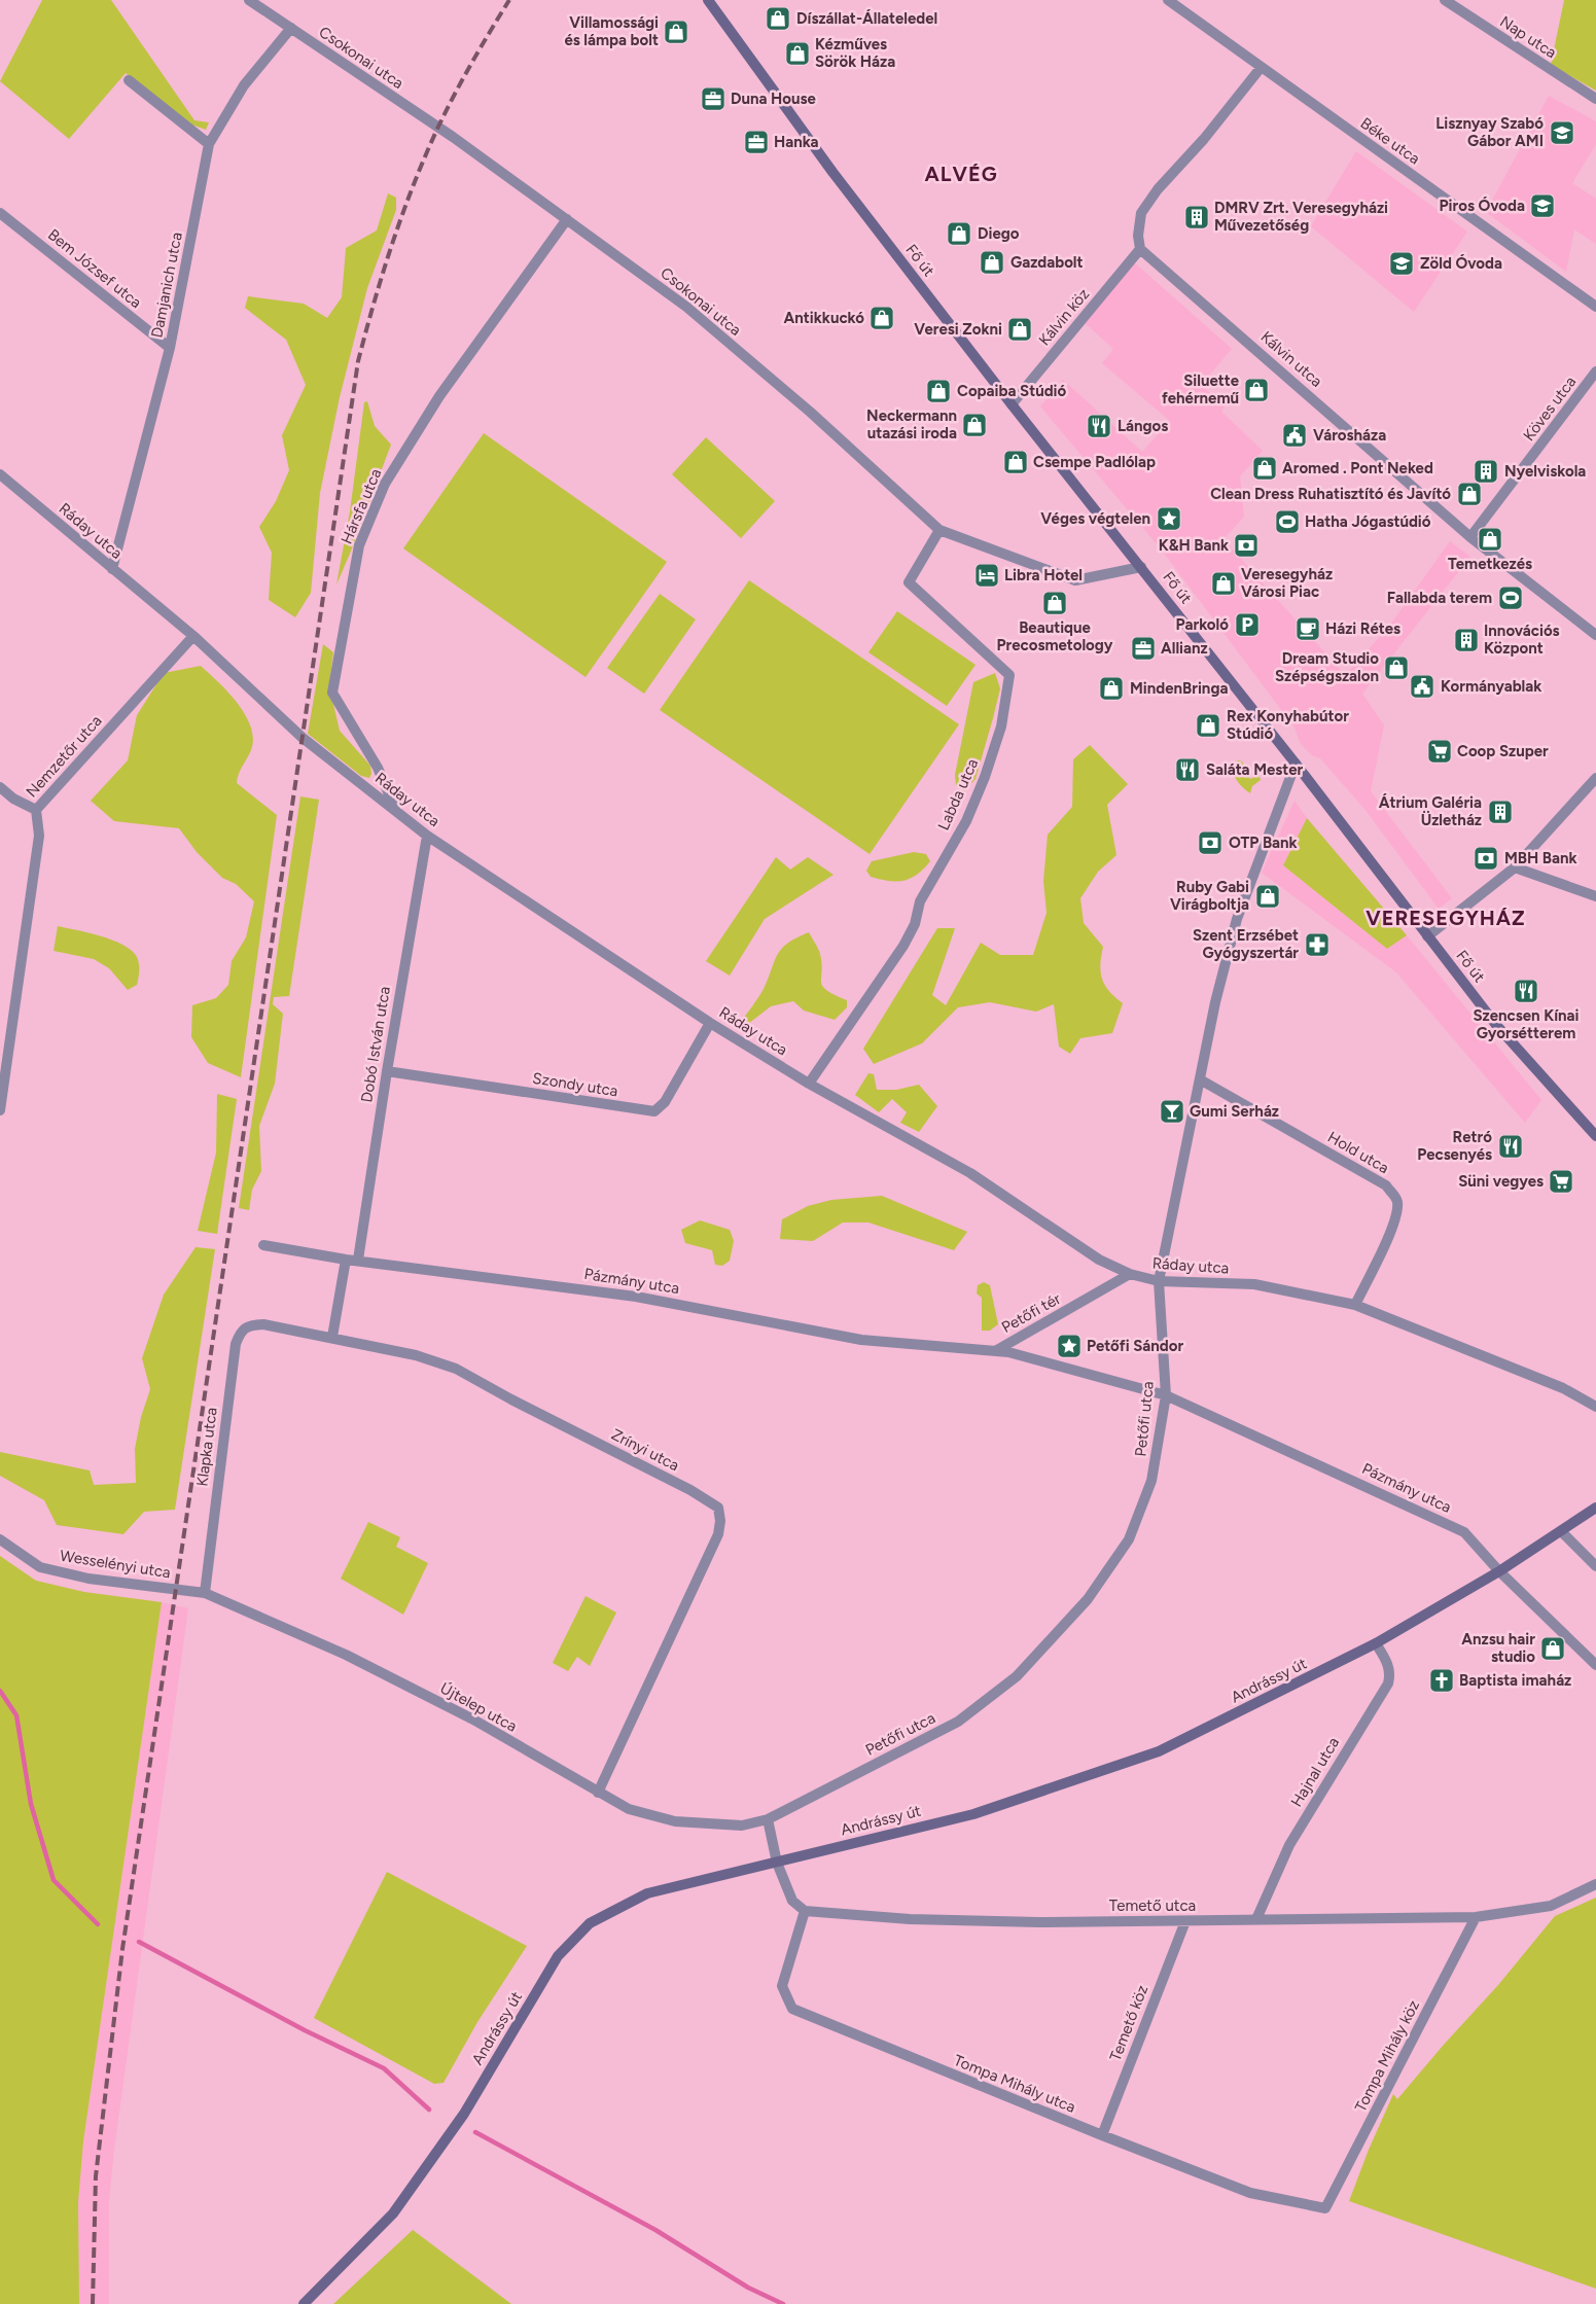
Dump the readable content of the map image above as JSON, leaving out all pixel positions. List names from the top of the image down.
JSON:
{
  "streets": {
    "main road": ["Fő út", "Andrássy út"],
    "street": [
      "Nap utca",
      "Csokonai utca",
      "Béke utca",
      "Bem József utca",
      "Damjanich utca",
      "Kálvin köz",
      "Kálvin utca",
      "Köves utca",
      "Hársfa utca",
      "Ráday utca",
      "Nemzetőr utca",
      "Labda utca",
      "Dobó István utca",
      "Szondy utca",
      "Hold utca",
      "Pázmány utca",
      "Petőfi tér",
      "Petőfi utca",
      "Klapka utca",
      "Zrínyi utca",
      "Wesselényi utca",
      "Újtelep utca",
      "Hajnal utca",
      "Temető utca",
      "Temető köz",
      "Tompa Mihály köz",
      "Tompa Mihály utca"
    ]
  },
  "crossings": [
    ["Csokonai utca", "Fő út"],
    ["Csokonai utca", "Damjanich utca"],
    ["Csokonai utca", "Hársfa utca"],
    ["Csokonai utca", "Labda utca"],
    ["Fő út", "Kálvin köz"],
    ["Fő út", "Petőfi utca"],
    ["Bem József utca", "Damjanich utca"],
    ["Damjanich utca", "Ráday utca"],
    ["Kálvin köz", "Kálvin utca"],
    ["Kálvin utca", "Köves utca"],
    ["Hársfa utca", "Ráday utca"],
    ["Ráday utca", "Nemzetőr utca"],
    ["Ráday utca", "Labda utca"],
    ["Ráday utca", "Dobó István utca"],
    ["Ráday utca", "Szondy utca"],
    ["Ráday utca", "Hold utca"],
    ["Ráday utca", "Petőfi tér"],
    ["Ráday utca", "Petőfi utca"],
    ["Dobó István utca", "Szondy utca"],
    ["Dobó István utca", "Pázmány utca"],
    ["Hold utca", "Petőfi utca"],
    ["Pázmány utca", "Petőfi tér"],
    ["Pázmány utca", "Petőfi utca"],
    ["Pázmány utca", "Andrássy út"],
    ["Petőfi tér", "Petőfi utca"],
    ["Petőfi utca", "Újtelep utca"],
    ["Klapka utca", "Zrínyi utca"],
    ["Klapka utca", "Wesselényi utca"],
    ["Klapka utca", "Újtelep utca"],
    ["Zrínyi utca", "Újtelep utca"],
    ["Wesselényi utca", "Újtelep utca"],
    ["Andrássy út", "Hajnal utca"],
    ["Hajnal utca", "Temető utca"],
    ["Temető utca", "Temető köz"],
    ["Temető utca", "Tompa Mihály köz"],
    ["Temető utca", "Tompa Mihály utca"],
    ["Temető köz", "Tompa Mihály utca"],
    ["Tompa Mihály köz", "Tompa Mihály utca"]
  ],
  "districts": ["ALVÉG", "VERESEGYHÁZ"],
  "places": {
    "shop": [
      "Díszállat-Állateledel",
      "Villamossági és lámpa bolt",
      "Kézműves Sörök Háza",
      "Diego",
      "Gazdabolt",
      "Antikkuckó",
      "Veresi Zokni",
      "Siluette fehérnemű",
      "Copaiba Stúdió",
      "Neckermann utazási iroda",
      "Csempe Padlólap",
      "Aromed . Pont Neked",
      "Clean Dress Ruhatisztító és Javító",
      "Temetkezés",
      "Veresegyház Városi Piac",
      "Beautique Precosmetology",
      "Dream Studio Szépségszalon",
      "MindenBringa",
      "Rex Konyhabútor Stúdió",
      "Ruby Gabi Virágboltja",
      "Anzsu hair studio"
    ],
    "office": ["Duna House", "Hanka", "Allianz"],
    "school or university": ["Lisznyay Szabó Gábor AMI", "Piros Óvoda", "Zöld Óvoda"],
    "building": [
      "DMRV Zrt. Veresegyházi Művezetőség",
      "Nyelviskola",
      "Innovációs Központ",
      "Átrium Galéria Üzletház"
    ],
    "restaurant": [
      "Lángos",
      "Saláta Mester",
      "Szencsen Kínai Gyorsétterem",
      "Retró Pecsenyés"
    ],
    "public building": ["Városháza", "Kormányablak"],
    "place": ["Véges végtelen", "Petőfi Sándor"],
    "sports": ["Hatha Jógastúdió", "Fallabda terem"],
    "bank": ["K&H Bank", "OTP Bank", "MBH Bank"],
    "hotel": ["Libra Hotel"],
    "parking": ["Parkoló"],
    "cafe": ["Házi Rétes"],
    "supermarket": ["Coop Szuper", "Süni vegyes"],
    "pharmacy": ["Szent Erzsébet Gyógyszertár"],
    "bar": ["Gumi Serház"],
    "church": ["Baptista imaház"]
  }
}
